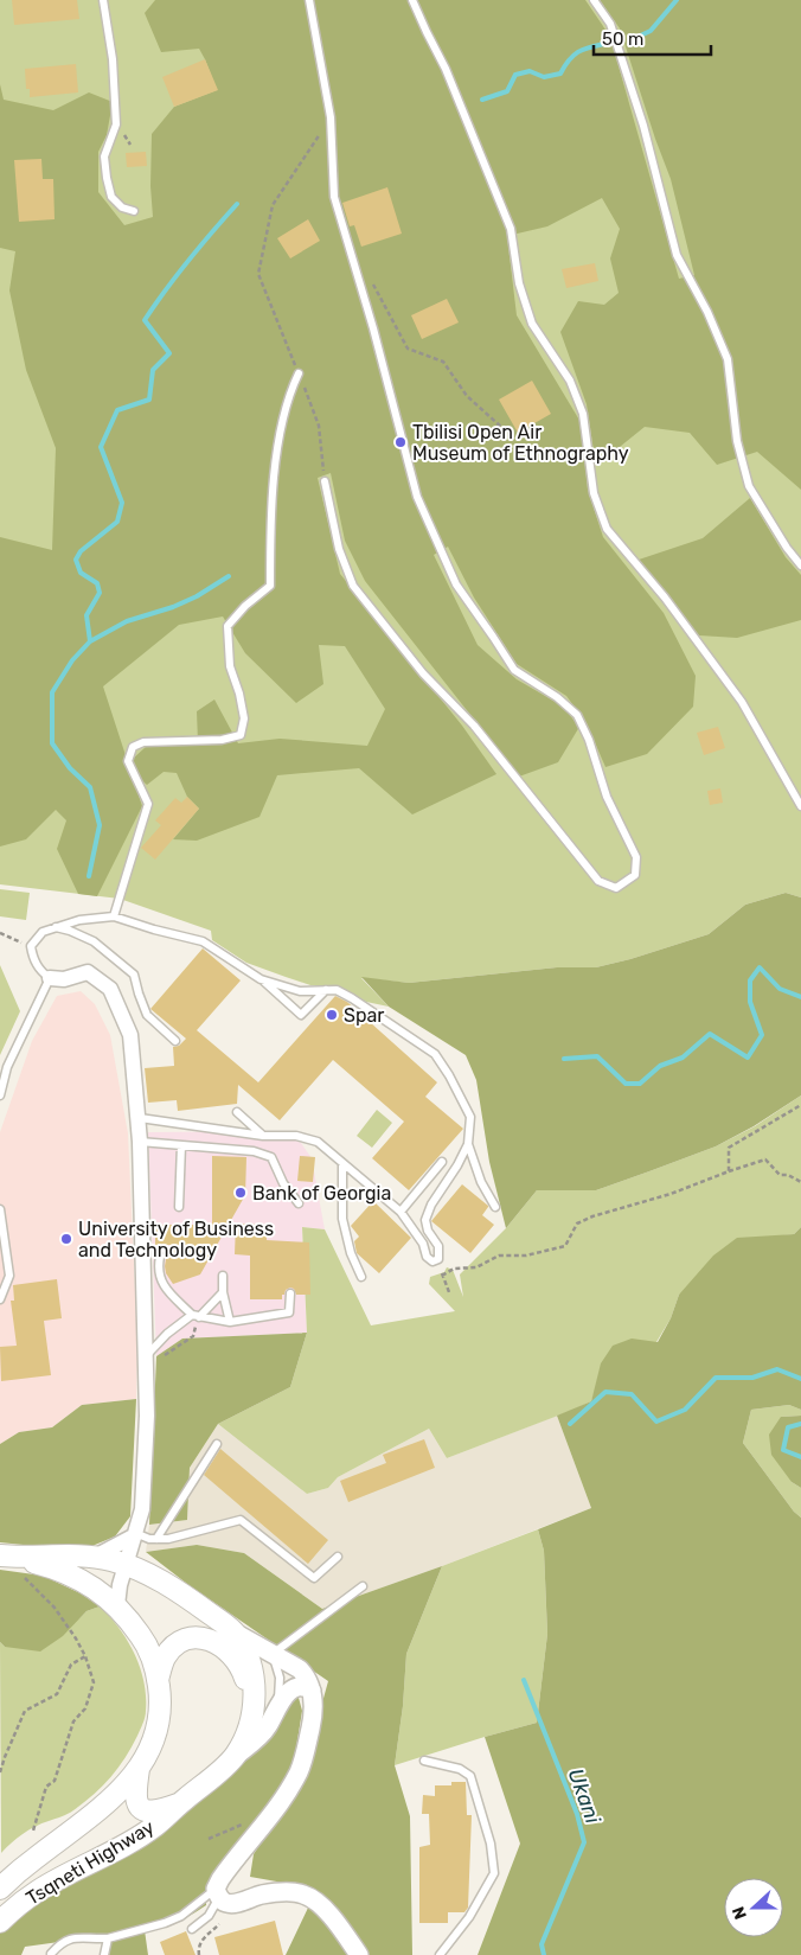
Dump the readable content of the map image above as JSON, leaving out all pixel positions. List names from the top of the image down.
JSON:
{
  "streets": {
    "main road": ["Tsqneti Highway"]
  },
  "water": ["Ukani"],
  "places": [
    "Tbilisi Open Air Museum of Ethnography",
    "Spar",
    "Bank of Georgia",
    "University of Business and Technology"
  ],
  "scale_bar": "50 m",
  "north": "left"
}
